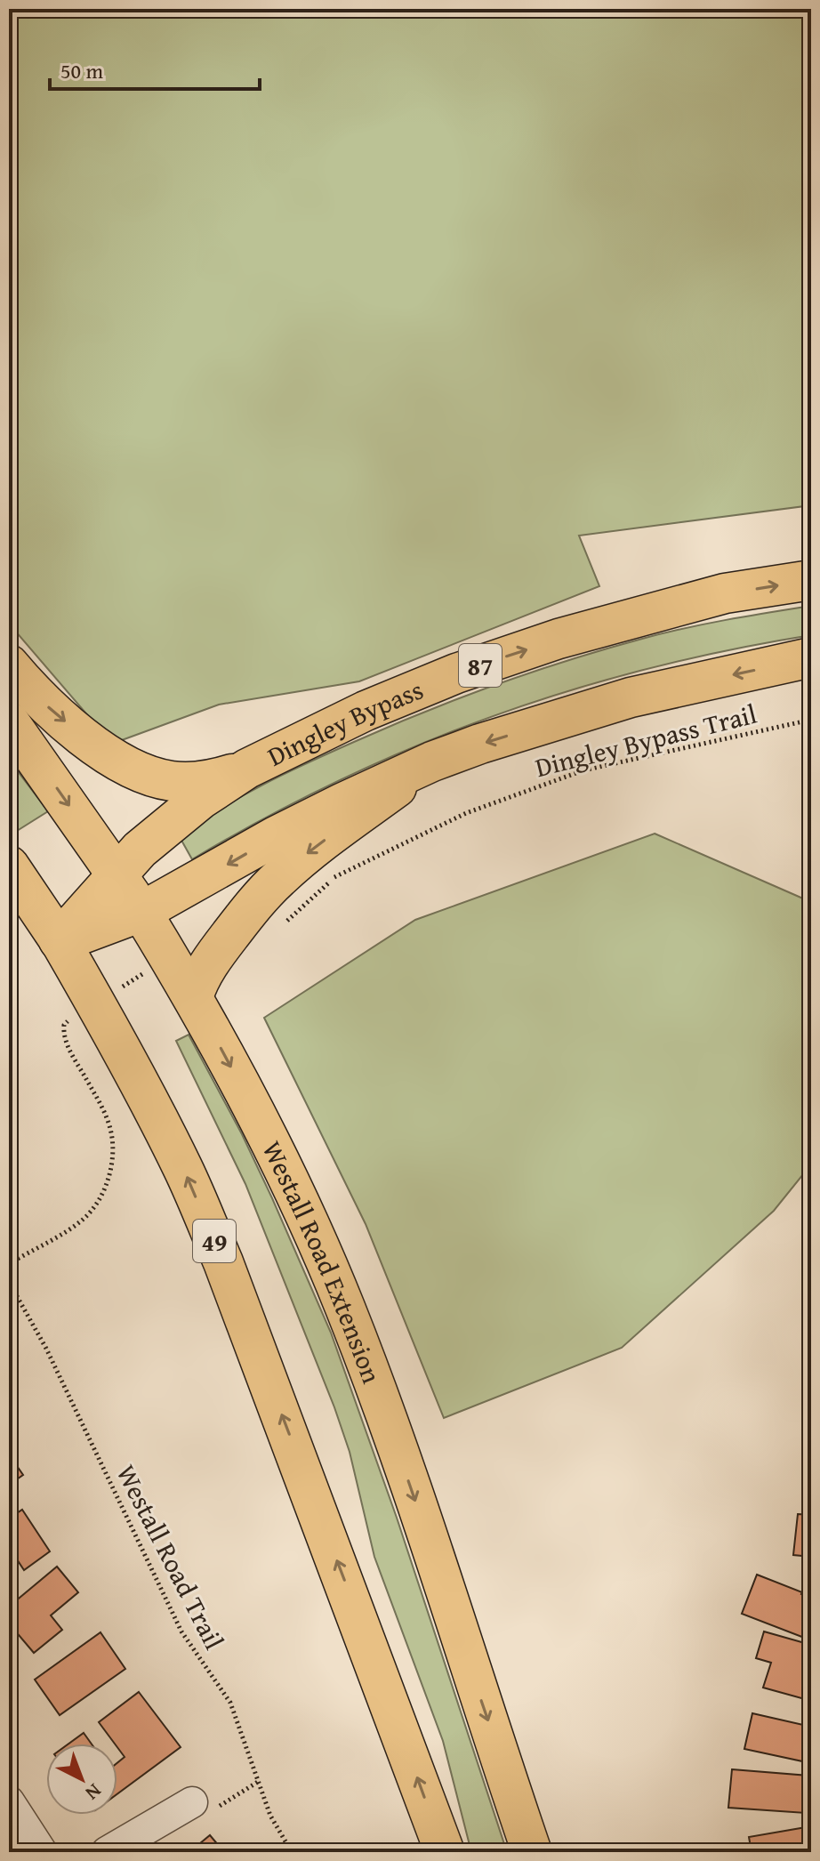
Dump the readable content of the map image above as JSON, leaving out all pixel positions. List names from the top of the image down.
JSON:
{
  "streets": {
    "main road": [
      "87",
      "Dingley Bypass",
      "49",
      "Westall Road Extension"
    ],
    "path": ["Dingley Bypass Trail", "Westall Road Trail"]
  },
  "crossings": [
    ["87", "Dingley Bypass"],
    ["87", "49"],
    ["87", "Westall Road Extension"],
    ["Dingley Bypass", "Westall Road Extension"]
  ],
  "scale_bar": "50 m",
  "north": "bottom right"
}
